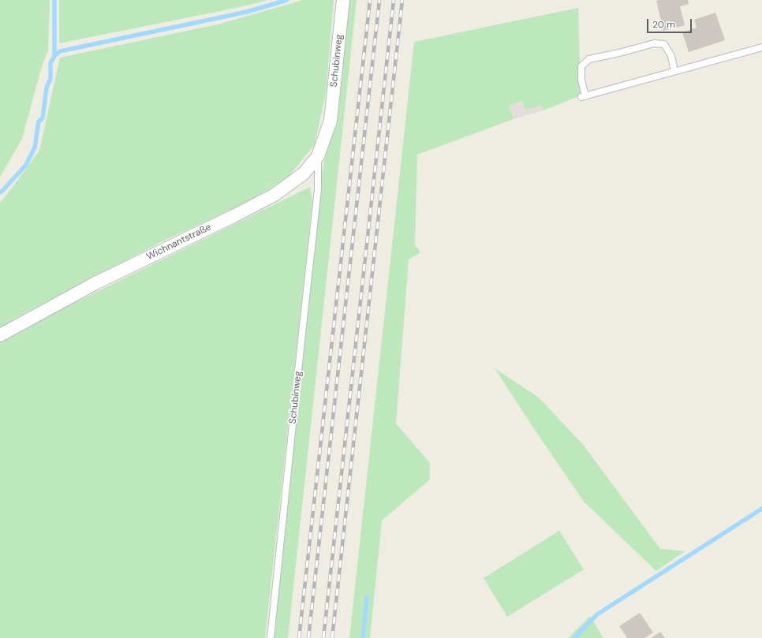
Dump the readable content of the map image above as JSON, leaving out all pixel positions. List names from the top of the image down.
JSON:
{
  "streets": {
    "street": ["Schubinweg", "Wichnantstraße"]
  },
  "crossings": [
    ["Schubinweg", "Wichnantstraße"]
  ],
  "scale_bar": "20 m"
}
